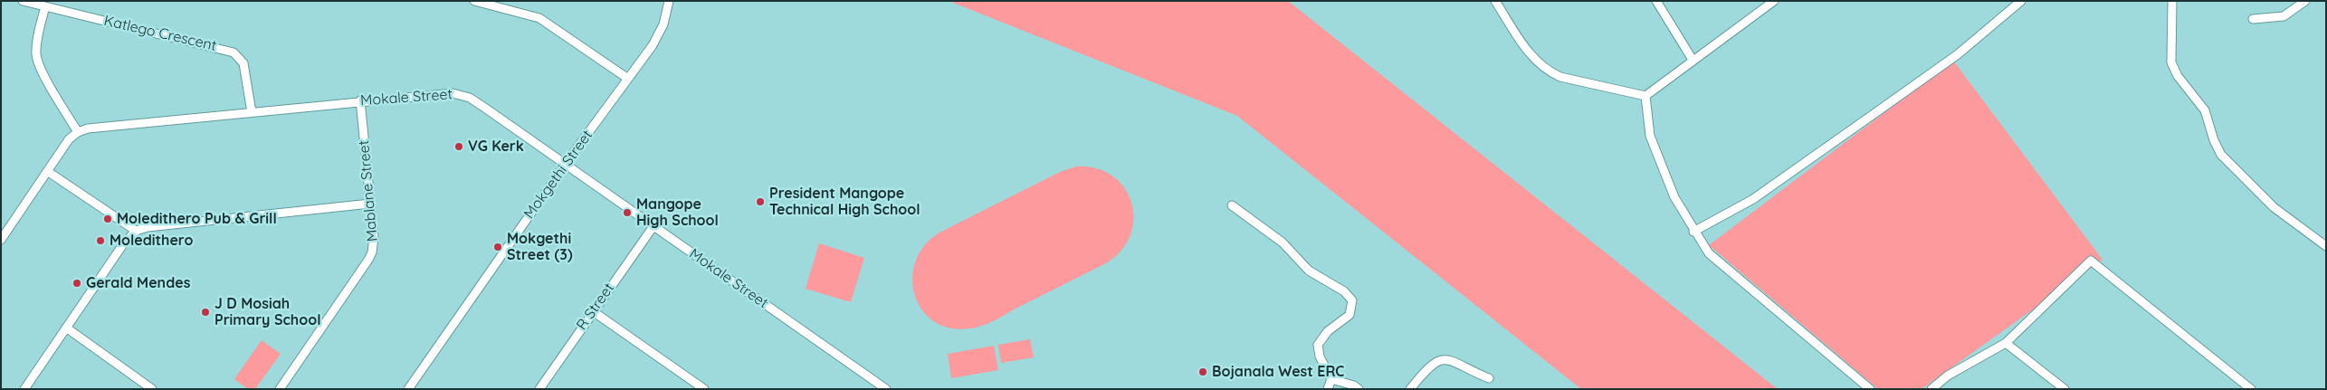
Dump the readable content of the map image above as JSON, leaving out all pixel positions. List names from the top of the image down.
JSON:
{
  "streets": {
    "street": [
      "Katlego Crescent",
      "Mokale Street",
      "Mokgethi Street",
      "Mablane Street",
      "R Street"
    ]
  },
  "crossings": [
    ["Katlego Crescent", "Mokale Street"],
    ["Mokale Street", "Mokgethi Street"],
    ["Mokale Street", "Mablane Street"],
    ["Mokale Street", "R Street"]
  ],
  "places": [
    "VG Kerk",
    "President Mangope Technical High School",
    "Mangope High School",
    "Moledithero Pub & Grill",
    "Moledithero",
    "Mokgethi Street (3)",
    "Gerald Mendes",
    "J D Mosiah Primary School",
    "Bojanala West ERC"
  ]
}
